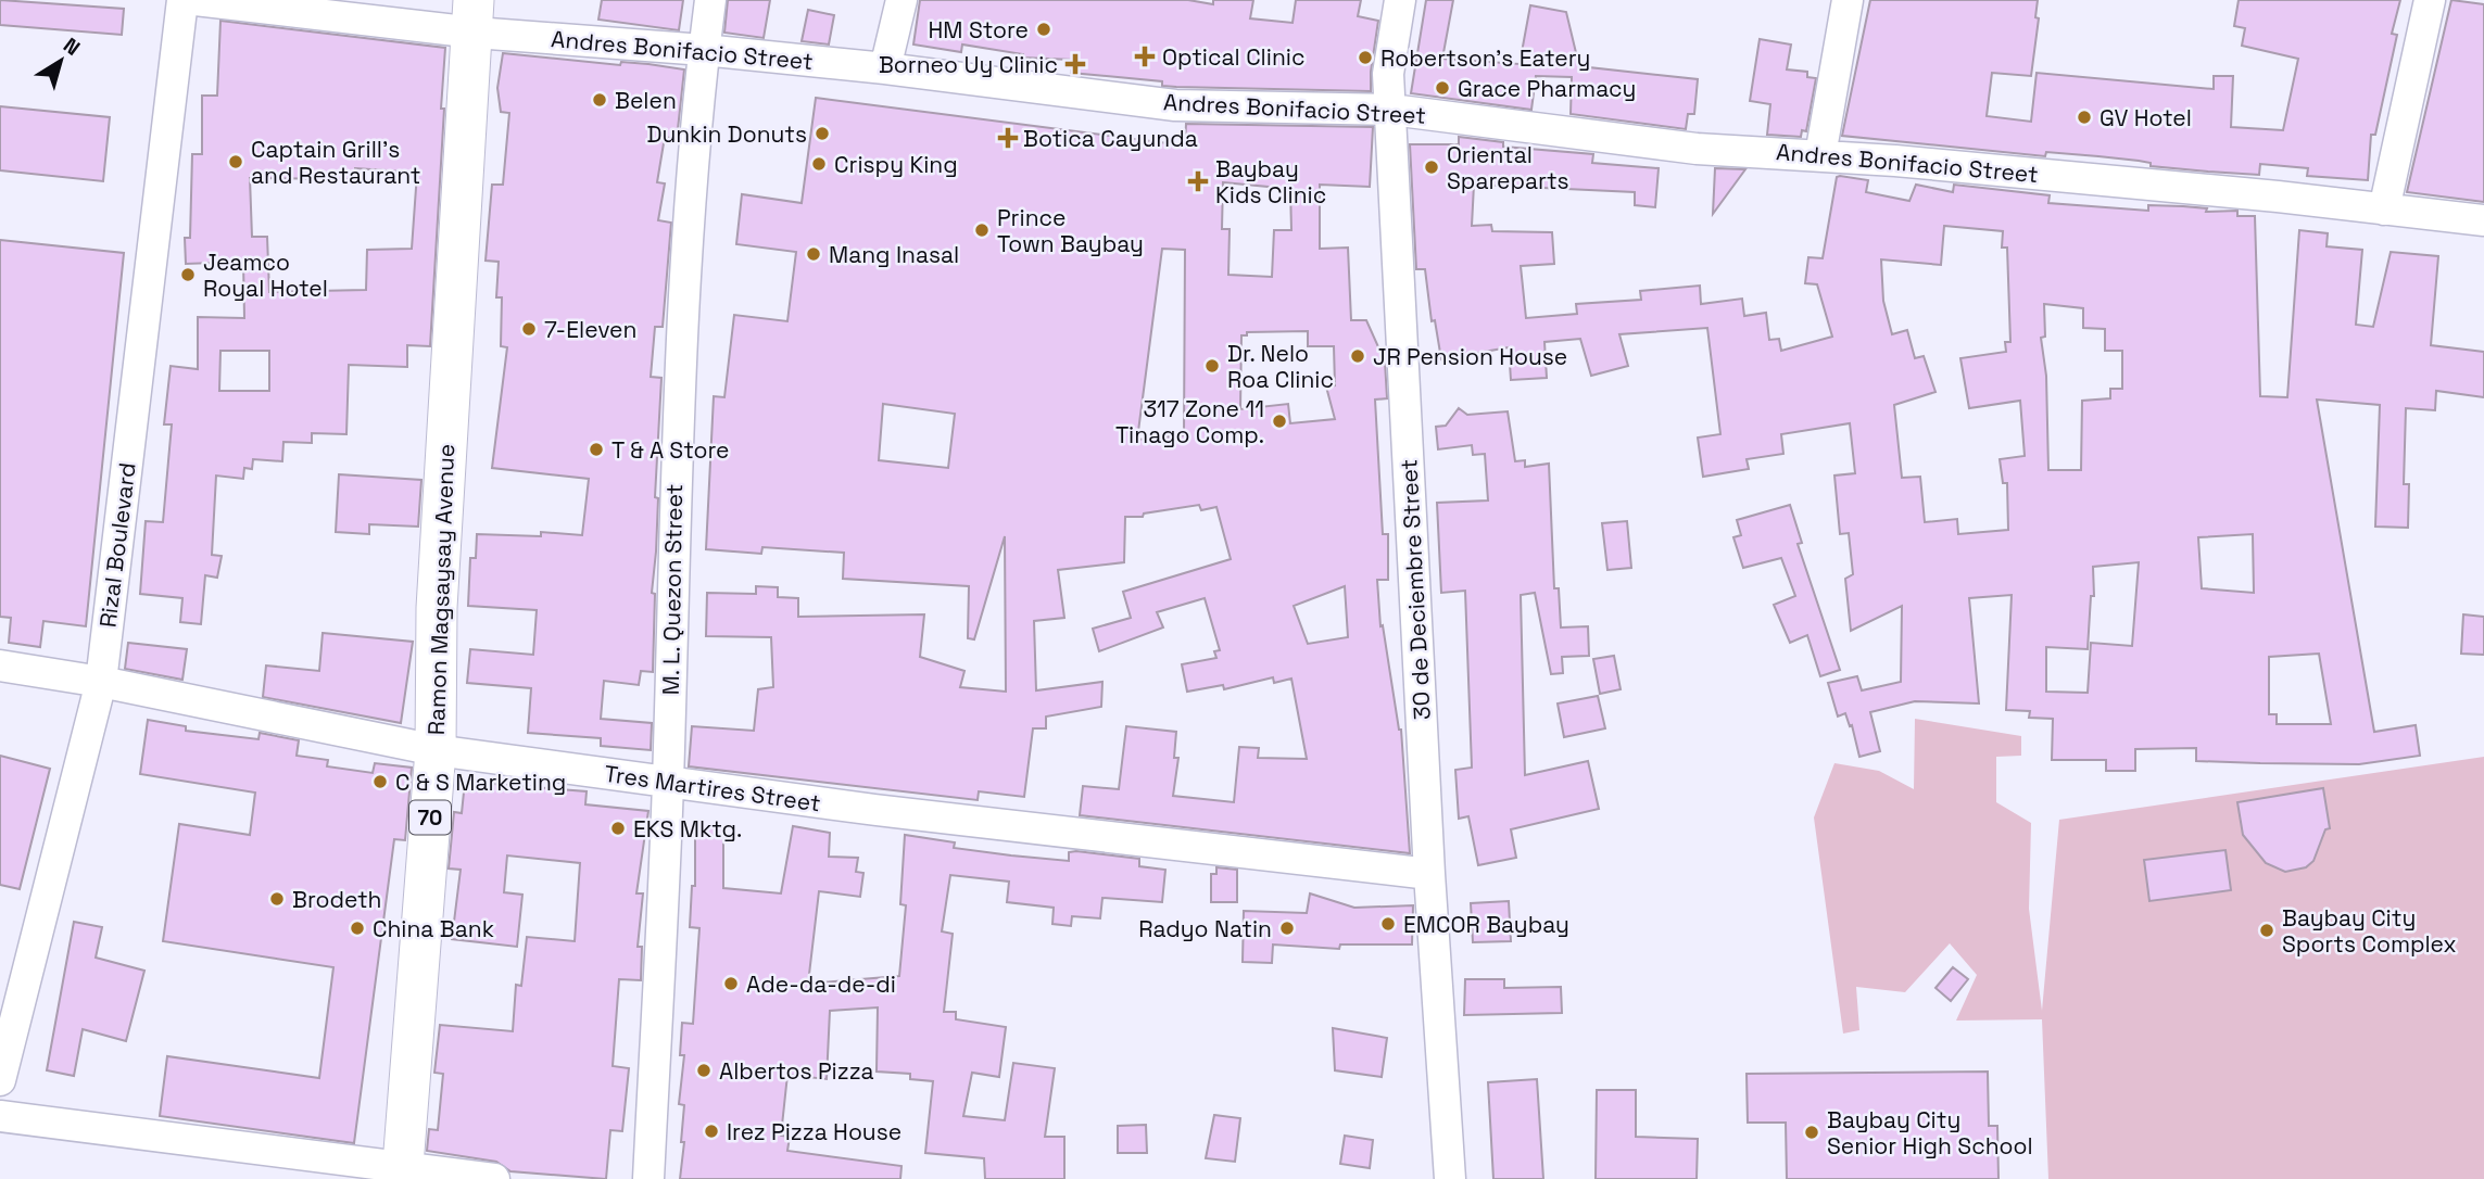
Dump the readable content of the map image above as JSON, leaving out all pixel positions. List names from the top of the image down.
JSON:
{
  "streets": {
    "main road": ["Ramon Magsaysay Avenue", "70"],
    "street": [
      "Andres Bonifacio Street",
      "Rizal Boulevard",
      "M. L. Quezon Street",
      "30 de Deciembre Street",
      "Tres Martires Street"
    ]
  },
  "crossings": [
    ["Andres Bonifacio Street", "Ramon Magsaysay Avenue"],
    ["Andres Bonifacio Street", "M. L. Quezon Street"],
    ["Andres Bonifacio Street", "30 de Deciembre Street"],
    ["Rizal Boulevard", "Tres Martires Street"],
    ["Ramon Magsaysay Avenue", "Tres Martires Street"],
    ["M. L. Quezon Street", "Tres Martires Street"],
    ["30 de Deciembre Street", "Tres Martires Street"]
  ],
  "places": {
    "other": [
      "HM Store",
      "Robertson's Eatery",
      "Grace Pharmacy",
      "Belen",
      "GV Hotel",
      "Dunkin Donuts",
      "Captain Grill's and Restaurant",
      "Crispy King",
      "Oriental Spareparts",
      "Prince Town Baybay",
      "Mang Inasal",
      "Jeamco Royal Hotel",
      "7-Eleven",
      "JR Pension House",
      "Dr. Nelo Roa Clinic",
      "317 Zone 11 Tinago Comp.",
      "T & A Store",
      "C & S Marketing",
      "EKS Mktg.",
      "Brodeth",
      "EMCOR Baybay",
      "China Bank",
      "Radyo Natin",
      "Baybay City Sports Complex",
      "Ade-da-de-di",
      "Albertos Pizza",
      "Irez Pizza House",
      "Baybay City Senior High School"
    ],
    "health": [
      "Optical Clinic",
      "Borneo Uy Clinic",
      "Botica Cayunda",
      "Baybay Kids Clinic"
    ]
  },
  "north": "top right"
}
